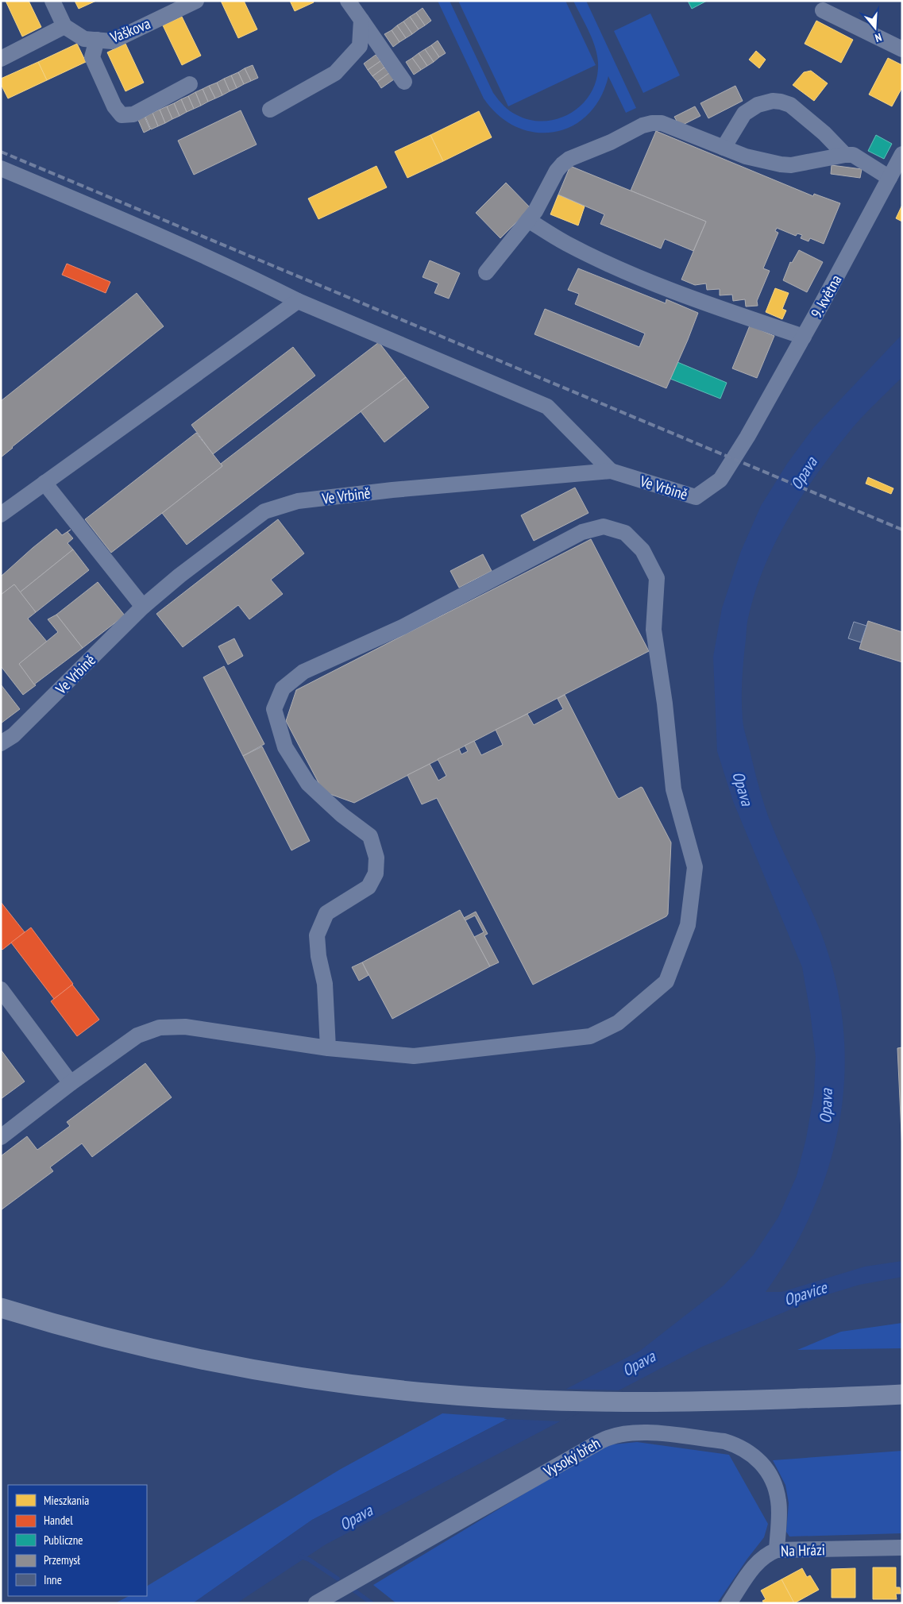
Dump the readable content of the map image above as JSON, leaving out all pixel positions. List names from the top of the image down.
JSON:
{
  "streets": {
    "street": [
      "Vaškova",
      "9. května",
      "Ve Vrbině",
      "Vysoký břeh",
      "Na Hrázi"
    ]
  },
  "crossings": [
    ["9. května", "Ve Vrbině"],
    ["Vysoký břeh", "Na Hrázi"]
  ],
  "water": ["Opava", "Opavice"],
  "legend": [
    "Mieszkania",
    "Handel",
    "Publiczne",
    "Przemysł",
    "Inne"
  ],
  "north": "bottom"
}
